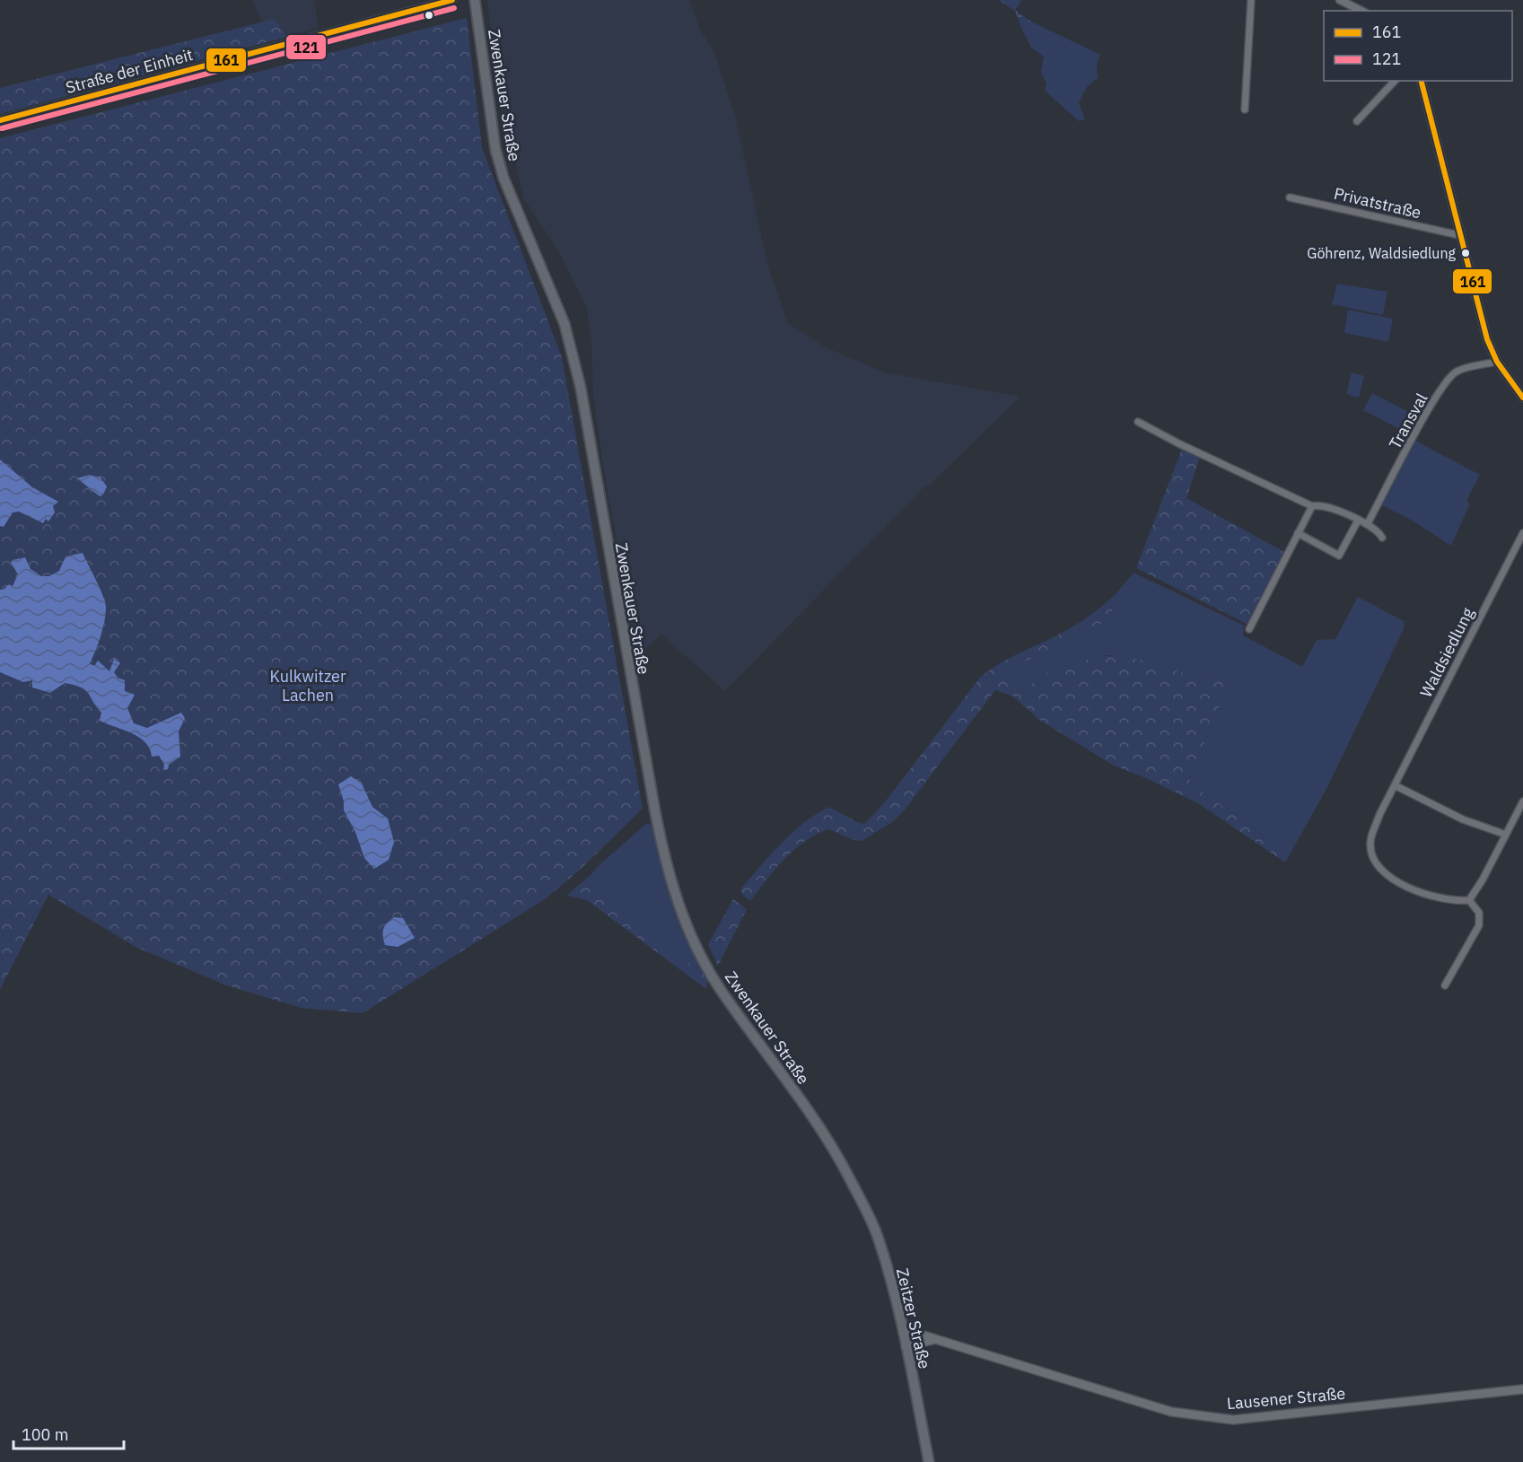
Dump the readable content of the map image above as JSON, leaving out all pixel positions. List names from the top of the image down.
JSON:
{
  "streets": {
    "main road": ["Zwenkauer Straße", "Zeitzer Straße", "Lausener Straße"],
    "street": [
      "Straße der Einheit",
      "Privatstraße",
      "Transval",
      "Waldsiedlung"
    ]
  },
  "crossings": [
    ["Zwenkauer Straße", "Zeitzer Straße"],
    ["Zeitzer Straße", "Lausener Straße"]
  ],
  "parks": ["Kulkwitzer Lachen"],
  "places": ["Göhrenz, Waldsiedlung"],
  "lines": ["transit line 161", "transit line 121"],
  "legend": ["161", "121"],
  "scale_bar": "100 m"
}
